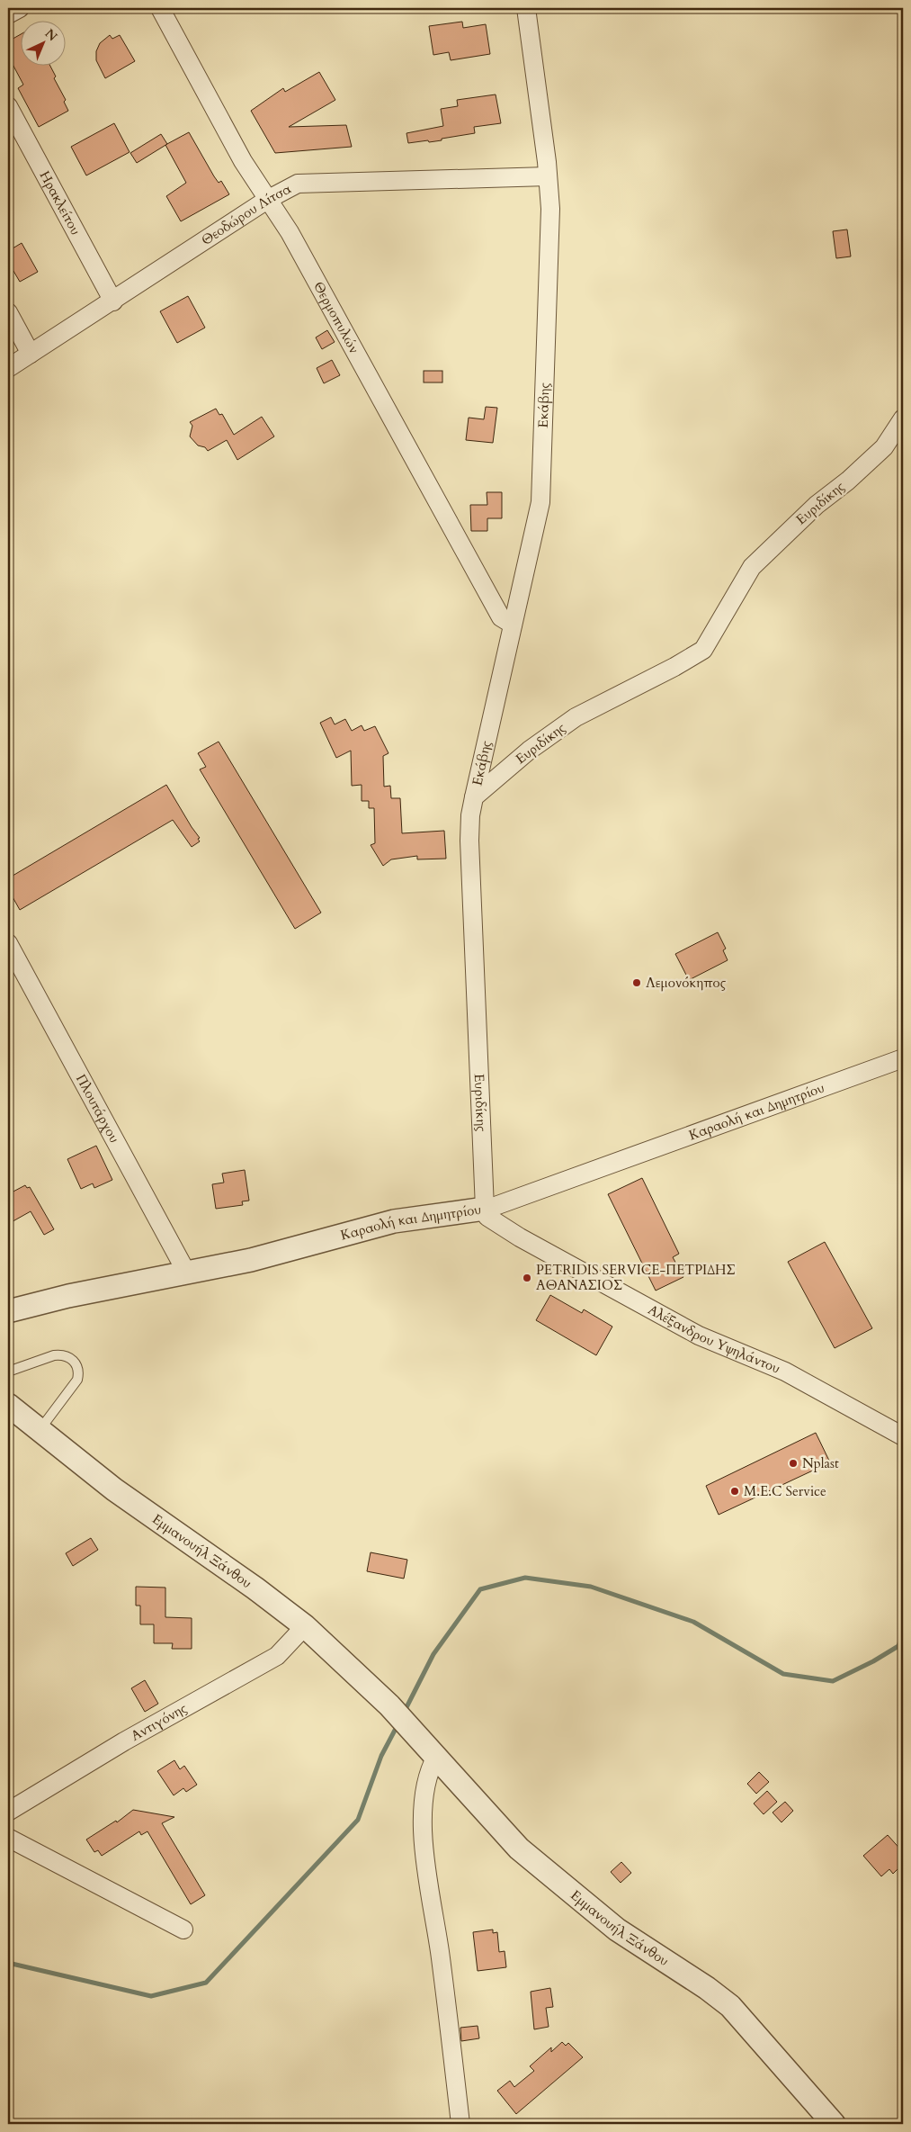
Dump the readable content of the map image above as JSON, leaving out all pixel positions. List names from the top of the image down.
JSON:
{
  "streets": {
    "street": [
      "Ηρακλείτου",
      "Θεοδώρου Λίτσα",
      "Θερμοπυλών",
      "Εκάβης",
      "Ευριδίκης",
      "Πλουτάρχου",
      "Καραολή και Δημητρίου",
      "Αλέξανδρου Υψηλάντου",
      "Εμμανουήλ Ξάνθου",
      "Αντιγόνης"
    ]
  },
  "crossings": [
    ["Ηρακλείτου", "Θεοδώρου Λίτσα"],
    ["Θεοδώρου Λίτσα", "Θερμοπυλών"],
    ["Θεοδώρου Λίτσα", "Εκάβης"],
    ["Θερμοπυλών", "Εκάβης"],
    ["Εκάβης", "Ευριδίκης"],
    ["Ευριδίκης", "Καραολή και Δημητρίου"],
    ["Ευριδίκης", "Αλέξανδρου Υψηλάντου"],
    ["Πλουτάρχου", "Καραολή και Δημητρίου"],
    ["Καραολή και Δημητρίου", "Αλέξανδρου Υψηλάντου"],
    ["Εμμανουήλ Ξάνθου", "Αντιγόνης"]
  ],
  "places": [
    "Λεμονόκηπος",
    "PETRIDIS SERVICE-ΠΕΤΡΙΔΗΣ ΑΘΑΝΑΣΙΟΣ",
    "Nplast",
    "M.E.C Service"
  ],
  "north": "top right"
}
